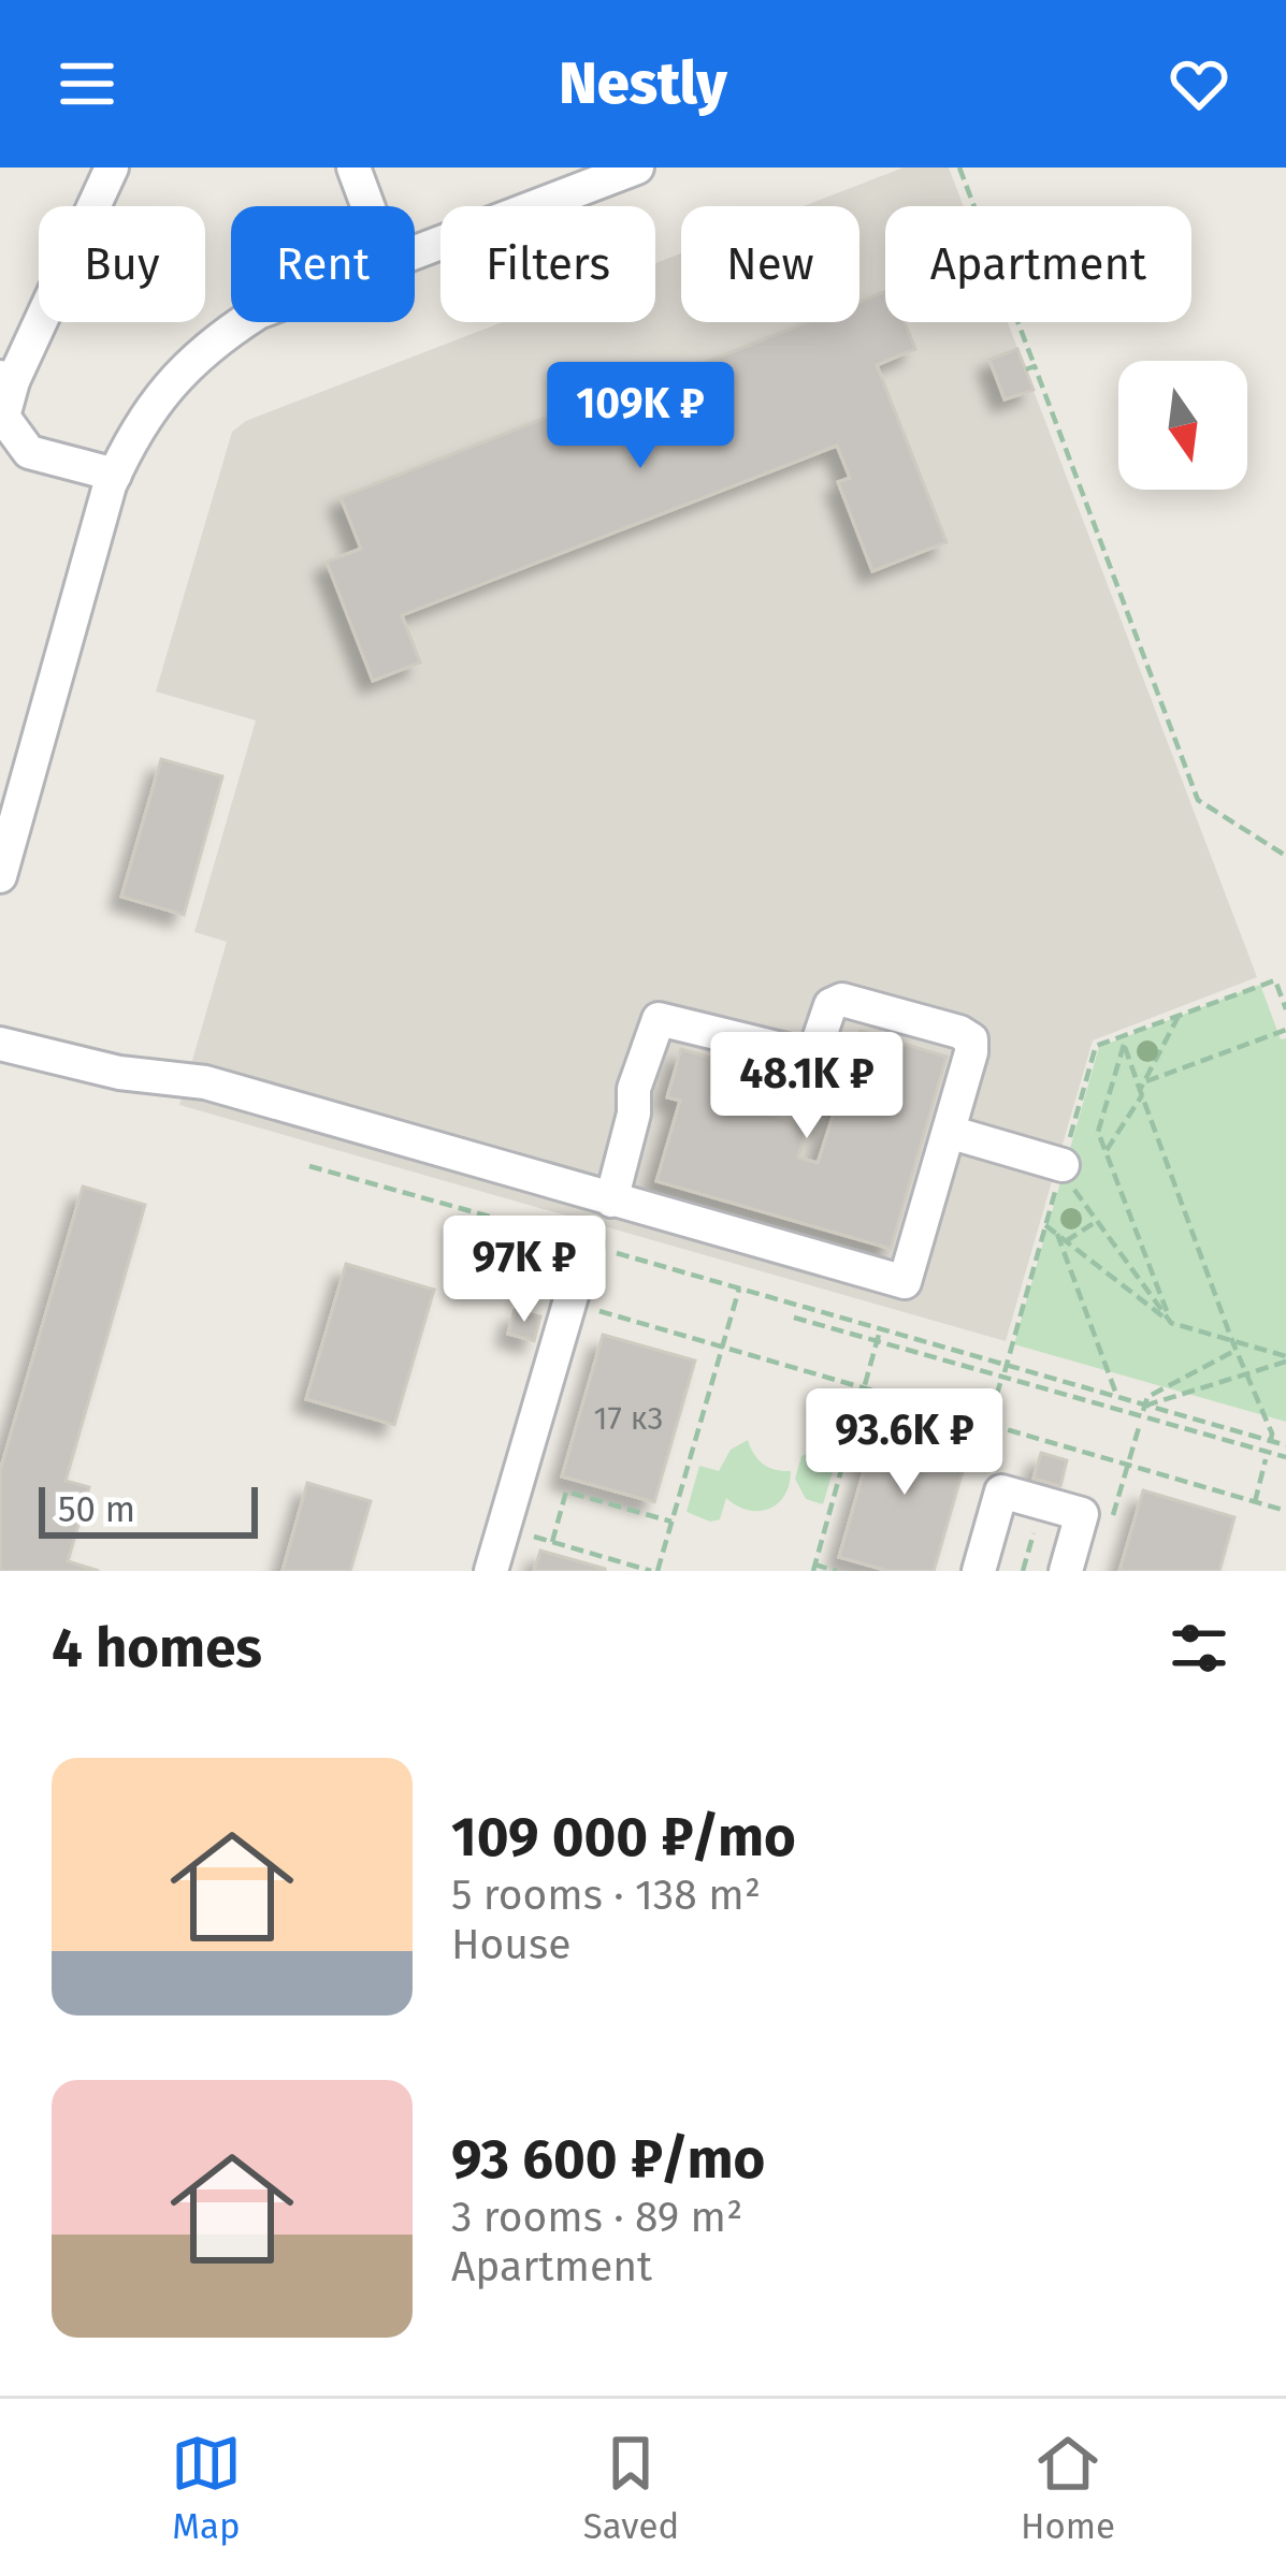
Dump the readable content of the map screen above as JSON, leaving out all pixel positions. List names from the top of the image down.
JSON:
{
  "house_numbers": ["17 к3"],
  "scale_bar": "50 m",
  "north": "bottom",
  "page": {
    "header": "Nestly",
    "chip": [
      "Buy",
      "Rent",
      "Filters",
      "New",
      "Apartment"
    ],
    "price": [
      "109K ₽",
      "48.1K ₽",
      "97K ₽",
      "93.6K ₽"
    ],
    "scale": "50 m",
    "heading": "4 homes",
    "list": [
      {
        "name": "109 000 ₽/mo",
        "note": "5 rooms · 138 m² · House"
      },
      {
        "name": "93 600 ₽/mo",
        "note": "3 rooms · 89 m² · Apartment"
      }
    ],
    "tabs": ["Map", "Saved", "Home"]
  }
}
